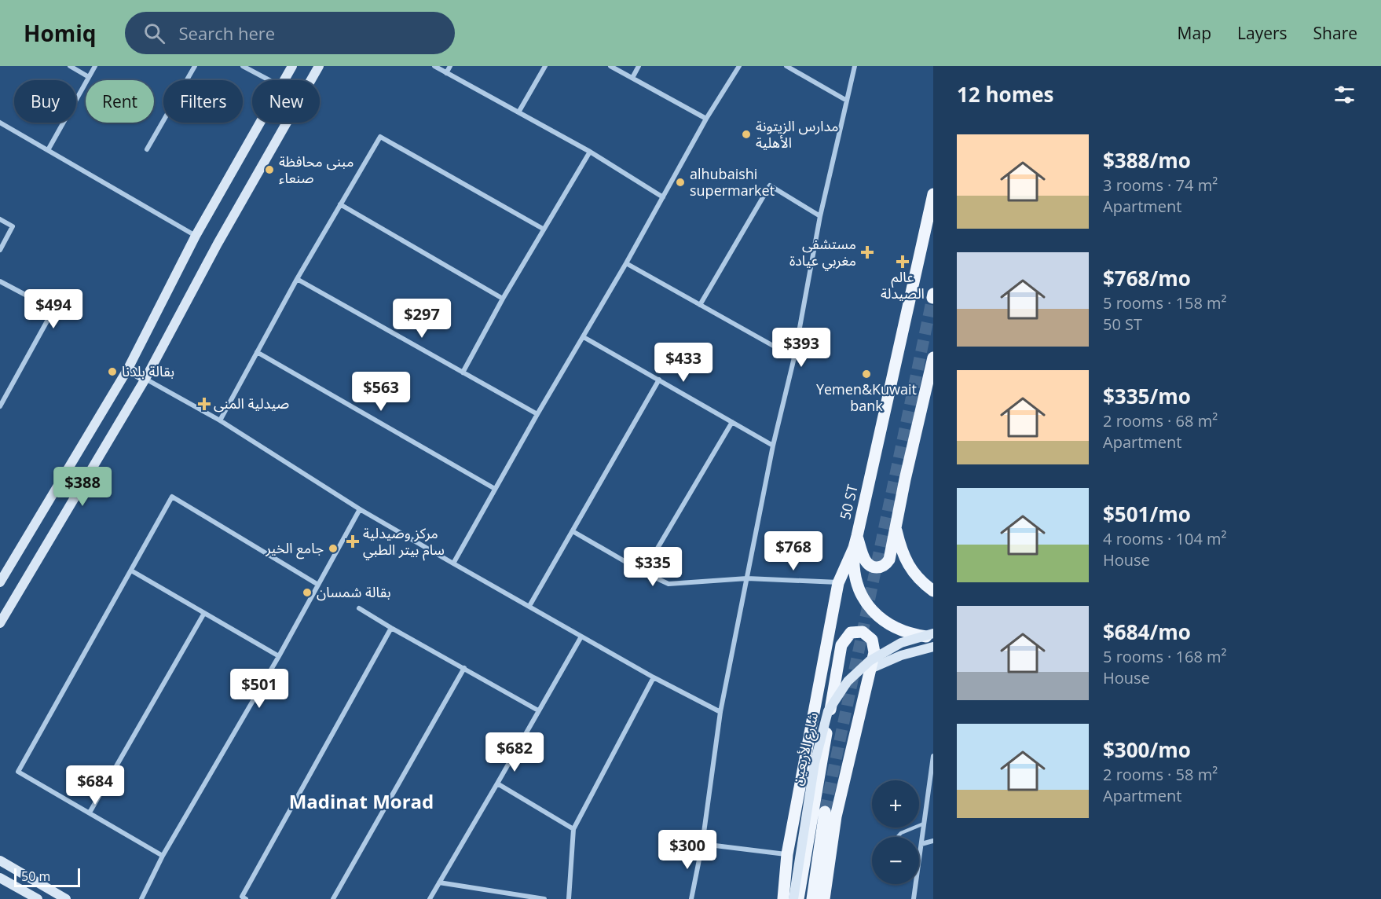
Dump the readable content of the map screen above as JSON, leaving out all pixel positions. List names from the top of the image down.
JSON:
{
  "streets": {
    "main road": ["50 ST"],
    "street": ["شارع الأربعين"]
  },
  "districts": ["Madinat Morad"],
  "places": {
    "other": [
      "مدارس الزيتونة الأهلية",
      "مبنى محافظة صنعاء",
      "alhubaishi supermarket",
      "بقالة بلدنا",
      "Yemen&Kuwait bank",
      "جامع الخير",
      "بقالة شمسان"
    ],
    "health": [
      "مستشفى مغربي عيادة",
      "عالم الصيدلة",
      "صيدلية المنى",
      "مركز وصيدلية سام بيتر الطبي"
    ]
  },
  "scale_bar": "50 m",
  "page": {
    "header": "Homiq",
    "search": "Search here",
    "nav": ["Map", "Layers", "Share"],
    "heading": "12 homes",
    "chip": [
      "Buy",
      "Rent",
      "Filters",
      "New"
    ],
    "list": [
      {
        "name": "$388/mo",
        "note": "3 rooms · 74 m² · Apartment"
      },
      {
        "name": "$768/mo",
        "note": "5 rooms · 158 m² · 50 ST"
      },
      {
        "name": "$335/mo",
        "note": "2 rooms · 68 m² · Apartment"
      },
      {
        "name": "$501/mo",
        "note": "4 rooms · 104 m² · House"
      },
      {
        "name": "$684/mo",
        "note": "5 rooms · 168 m² · House"
      },
      {
        "name": "$300/mo",
        "note": "2 rooms · 58 m² · Apartment"
      }
    ],
    "price": [
      "$494",
      "$297",
      "$393",
      "$433",
      "$563",
      "$388",
      "$768",
      "$335",
      "$501",
      "$682",
      "$684",
      "$300"
    ],
    "map_buttons": ["+", "−"],
    "scale": "50 m"
  }
}
